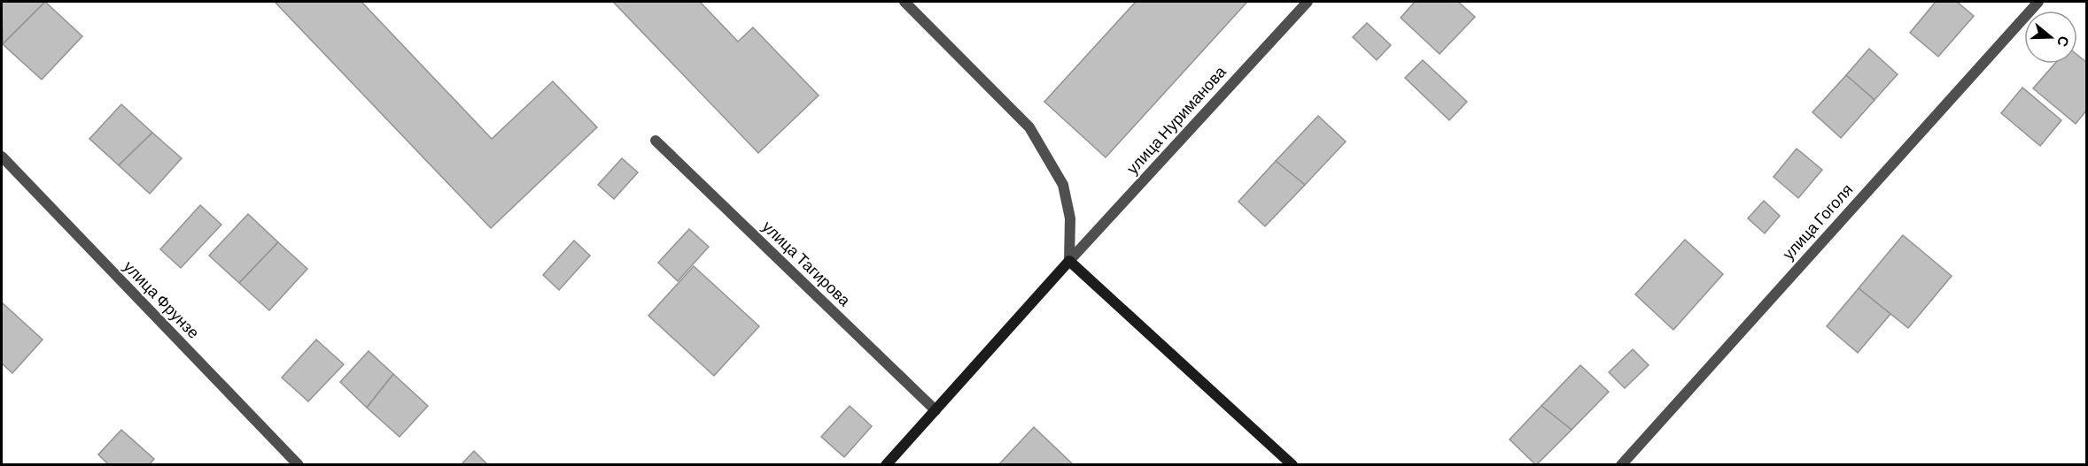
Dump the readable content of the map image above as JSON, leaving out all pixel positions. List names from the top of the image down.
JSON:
{
  "streets": {
    "main road": ["улица Нуриманова"],
    "street": ["улица Гоголя", "улица Тагирова", "улица Фрунзе"]
  },
  "crossings": [
    ["улица Нуриманова", "улица Тагирова"]
  ],
  "north": "right"
}
